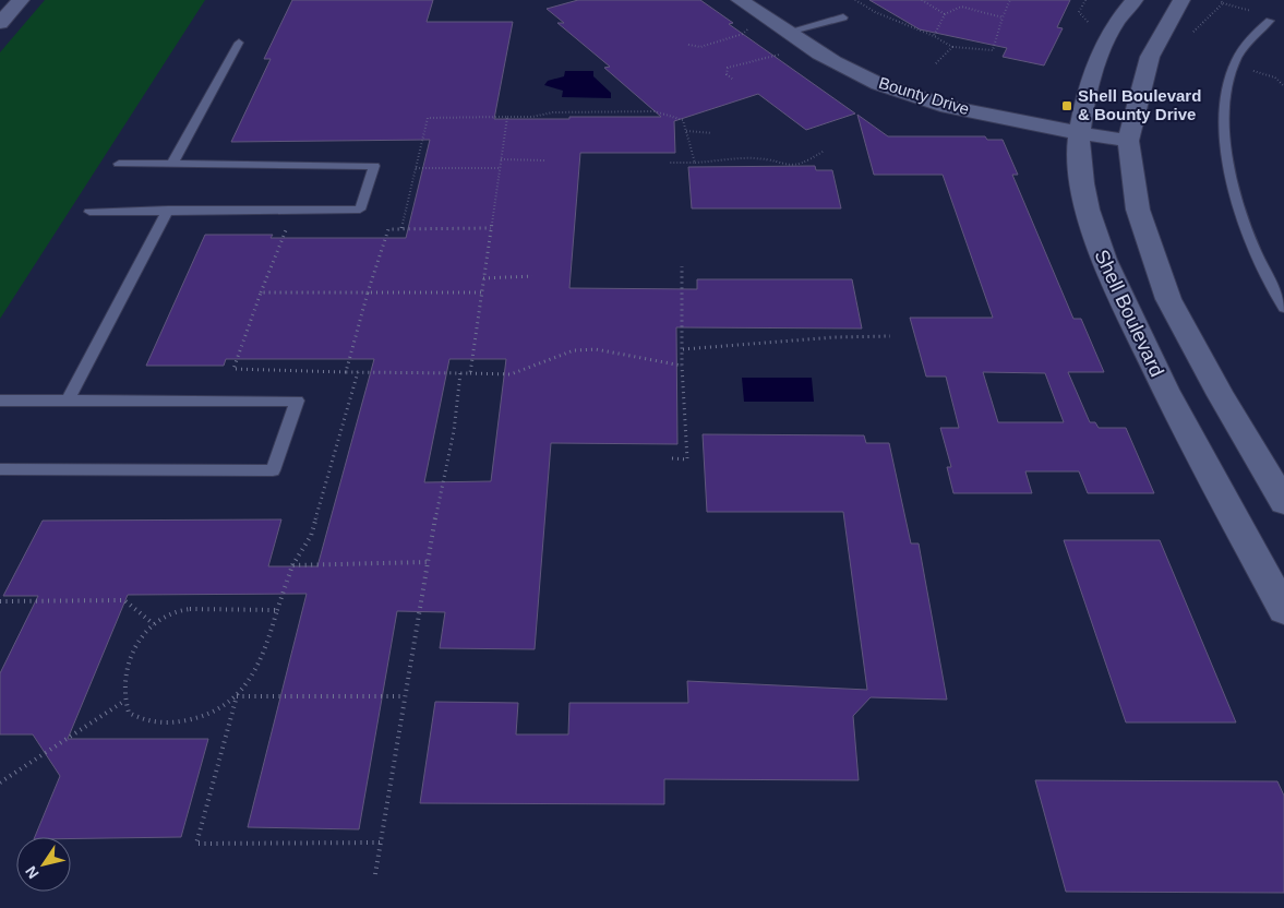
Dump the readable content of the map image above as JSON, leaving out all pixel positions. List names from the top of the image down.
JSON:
{
  "streets": {
    "main road": ["Bounty Drive", "Shell Boulevard"]
  },
  "crossings": [
    ["Bounty Drive", "Shell Boulevard"]
  ],
  "places": {
    "transit": ["Shell Boulevard & Bounty Drive"]
  },
  "north": "bottom left"
}
